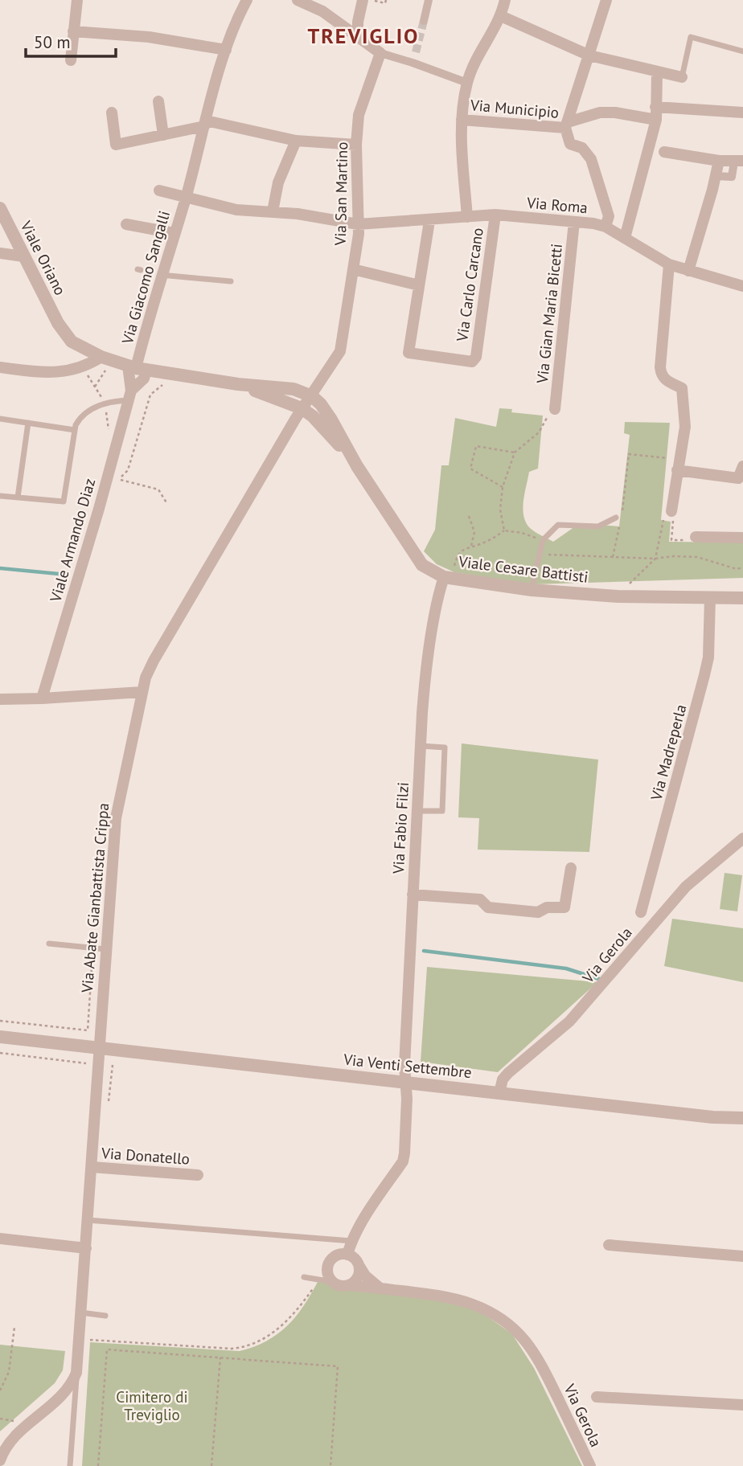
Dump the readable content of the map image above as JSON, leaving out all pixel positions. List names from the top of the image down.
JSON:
{
  "streets": {
    "street": [
      "Via Municipio",
      "Via San Martino",
      "Via Roma",
      "Viale Oriano",
      "Via Giacomo Sangalli",
      "Via Carlo Carcano",
      "Via Gian Maria Bicetti",
      "Viale Armando Diaz",
      "Viale Cesare Battisti",
      "Via Madreperla",
      "Via Fabio Filzi",
      "Via Abate Gianbattista Crippa",
      "Via Gerola",
      "Via Venti Settembre",
      "Via Donatello"
    ]
  },
  "crossings": [
    ["Via San Martino", "Via Roma"],
    ["Via San Martino", "Viale Cesare Battisti"],
    ["Via San Martino", "Via Abate Gianbattista Crippa"],
    ["Via Roma", "Via Giacomo Sangalli"],
    ["Via Roma", "Via Carlo Carcano"],
    ["Via Roma", "Via Gian Maria Bicetti"],
    ["Viale Oriano", "Via Giacomo Sangalli"],
    ["Viale Oriano", "Viale Armando Diaz"],
    ["Via Giacomo Sangalli", "Viale Armando Diaz"],
    ["Viale Cesare Battisti", "Via Madreperla"],
    ["Viale Cesare Battisti", "Via Fabio Filzi"],
    ["Viale Cesare Battisti", "Via Abate Gianbattista Crippa"],
    ["Via Fabio Filzi", "Via Venti Settembre"],
    ["Via Abate Gianbattista Crippa", "Via Venti Settembre"],
    ["Via Abate Gianbattista Crippa", "Via Donatello"],
    ["Via Gerola", "Via Venti Settembre"]
  ],
  "districts": ["TREVIGLIO"],
  "parks": ["Cimitero di Treviglio"],
  "scale_bar": "50 m"
}
